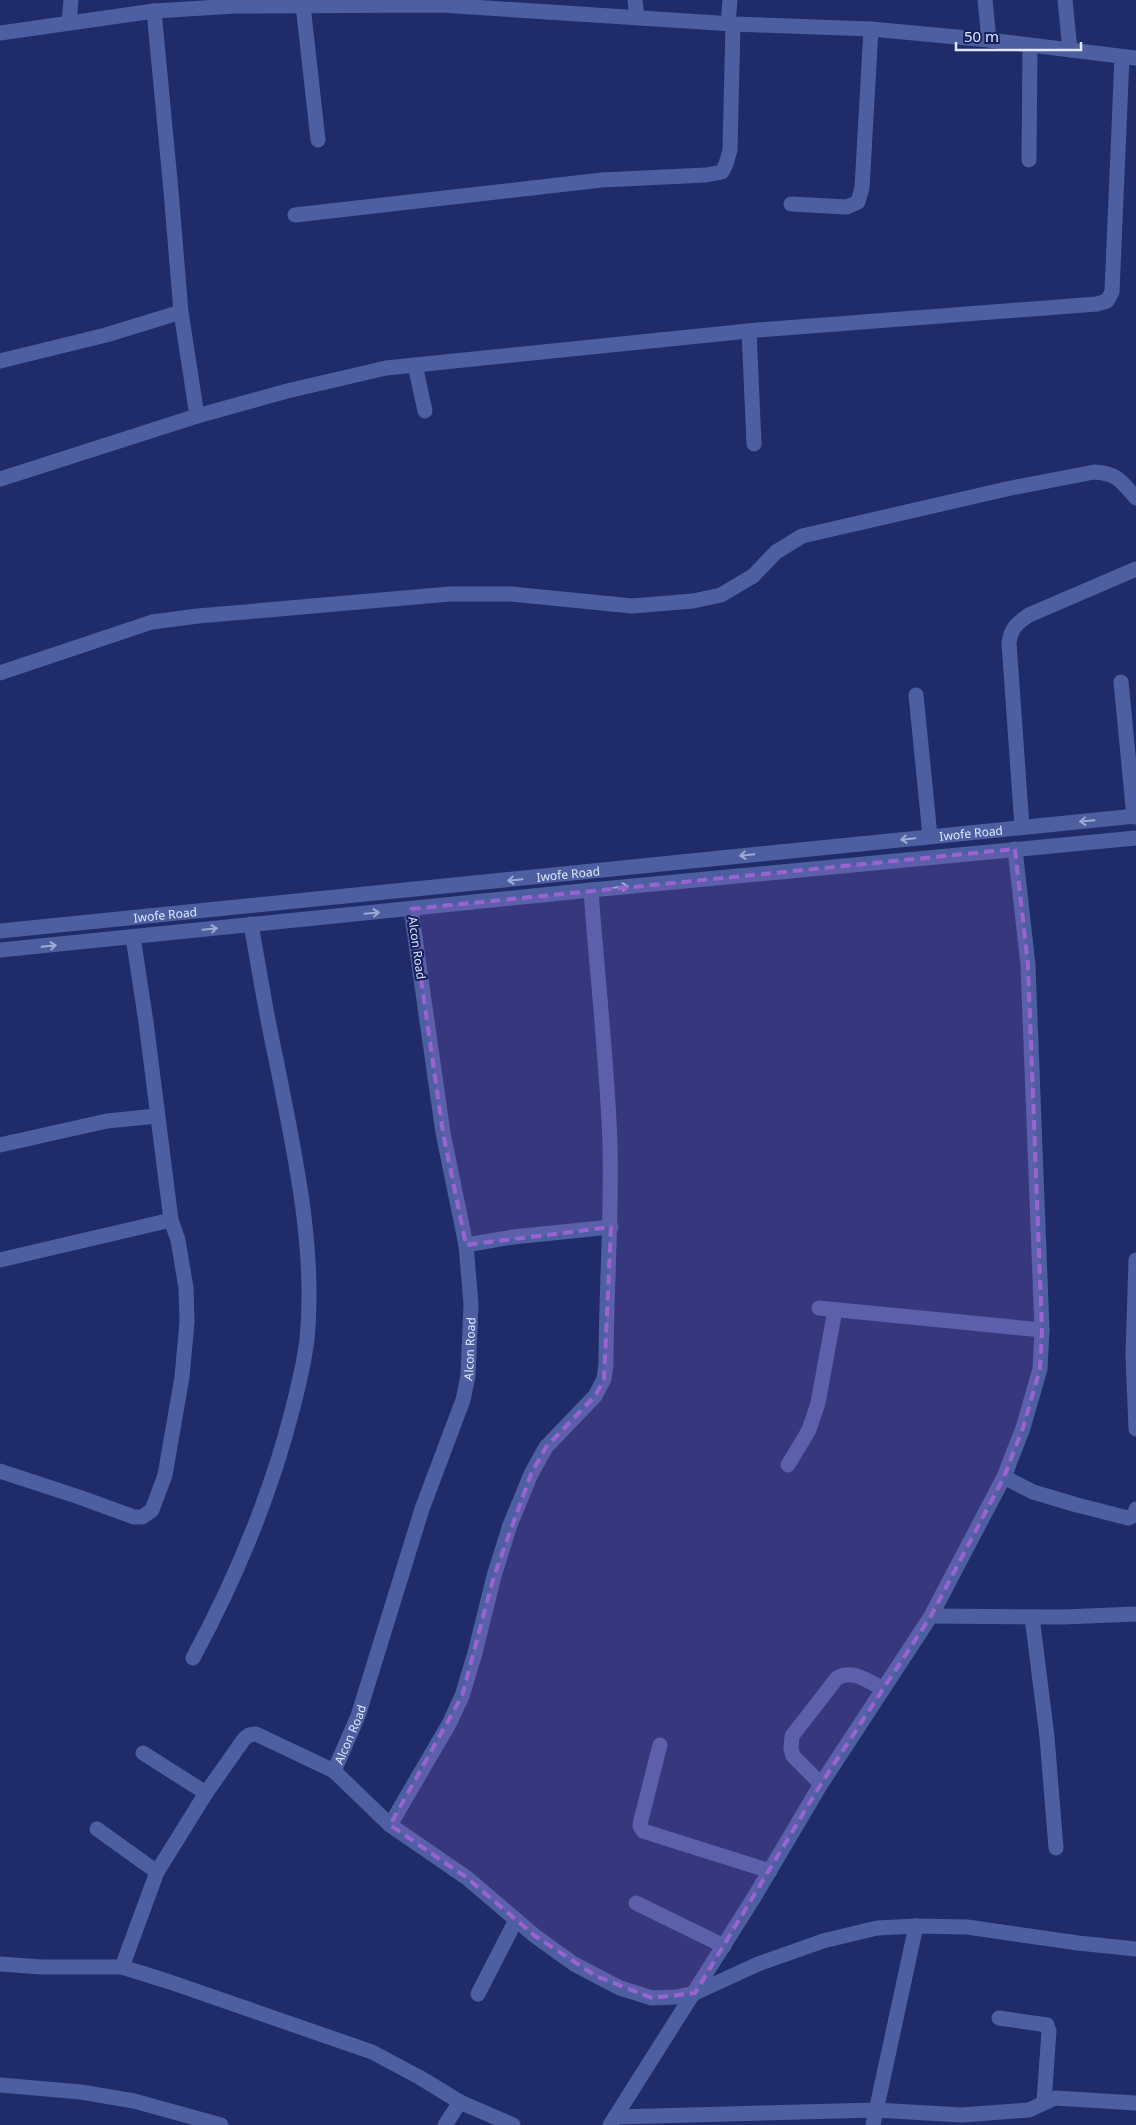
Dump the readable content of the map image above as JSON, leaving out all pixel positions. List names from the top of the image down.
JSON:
{
  "streets": {
    "street": ["Iwofe Road", "Alcon Road"]
  },
  "crossings": [
    ["Iwofe Road", "Alcon Road"]
  ],
  "scale_bar": "50 m"
}
